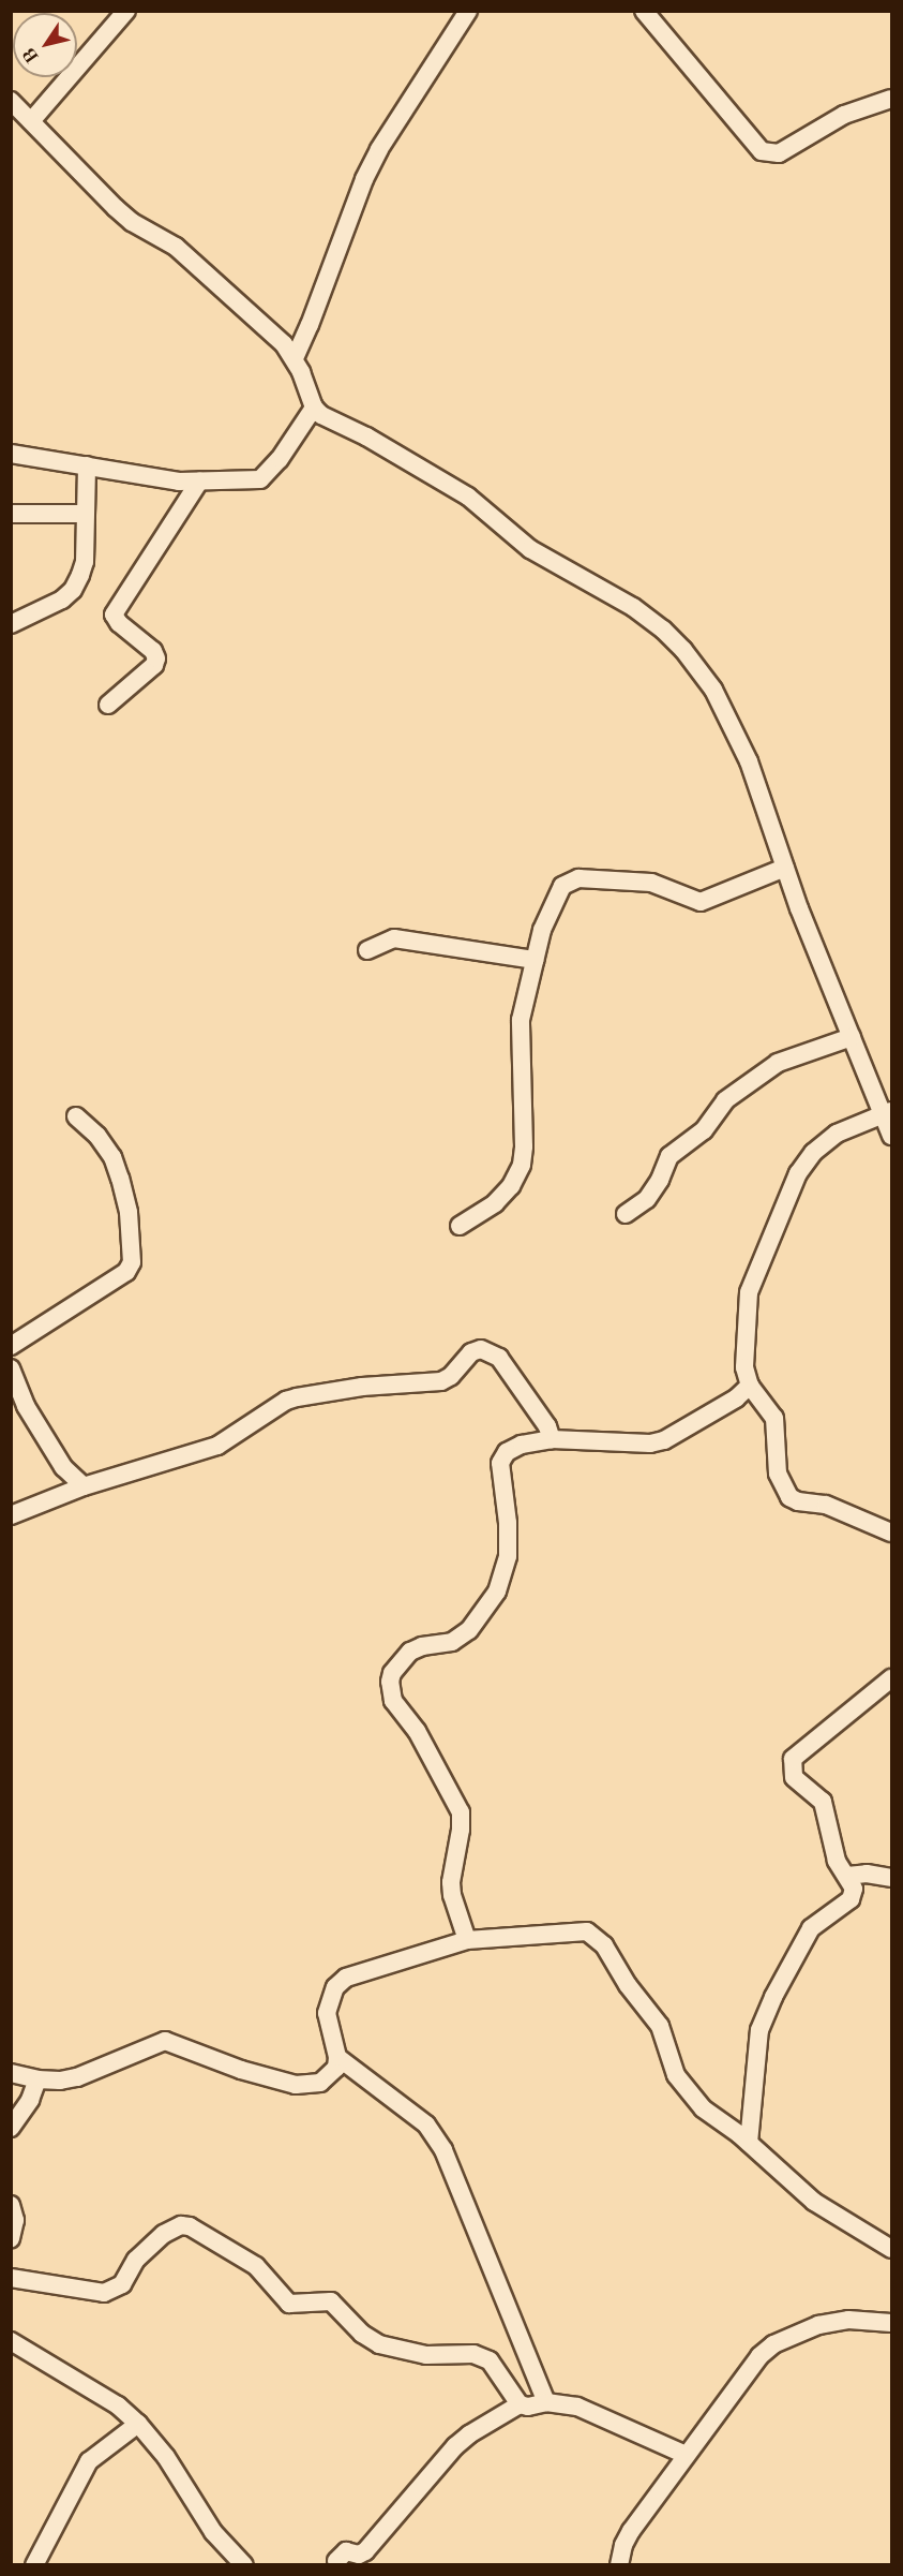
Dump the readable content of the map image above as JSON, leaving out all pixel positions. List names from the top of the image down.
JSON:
{
  "north": "bottom left"
}
